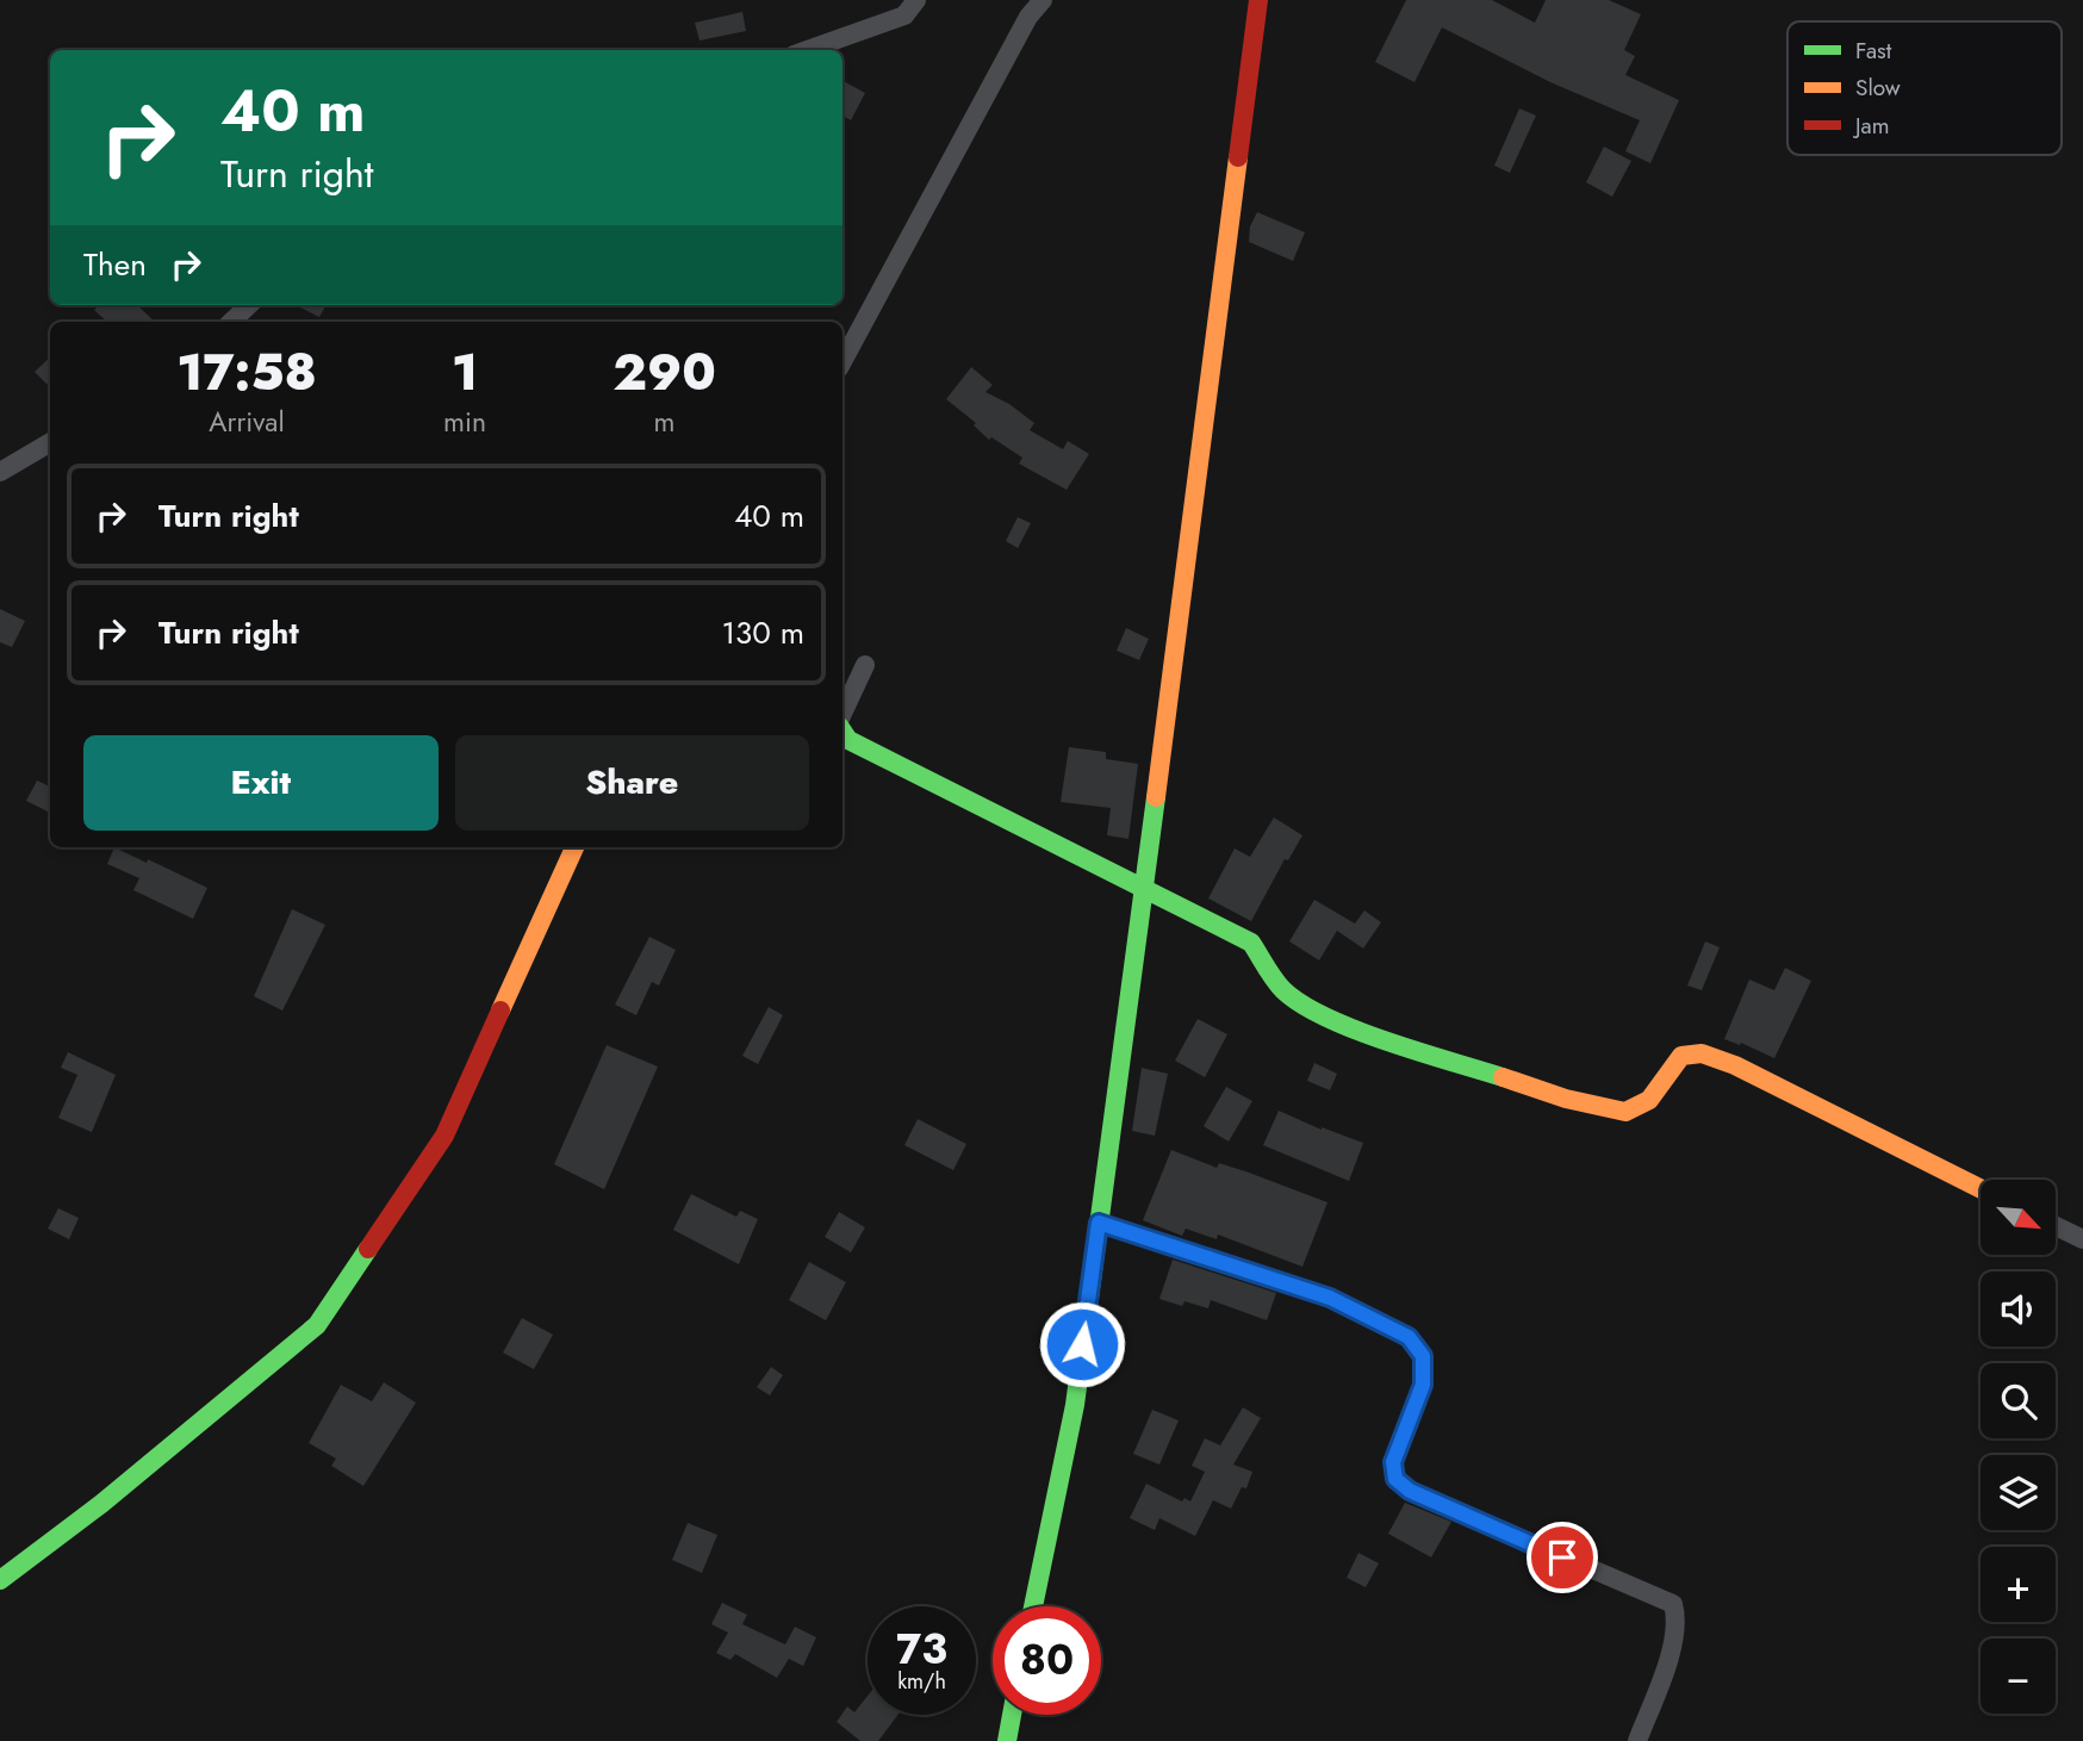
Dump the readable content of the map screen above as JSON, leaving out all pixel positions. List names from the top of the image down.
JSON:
{
  "legend": ["Fast", "Slow", "Jam"],
  "north": "bottom right",
  "page": {
    "turn": ["40 m", "Turn right"],
    "then": "Then",
    "eta": [
      "17:58",
      "Arrival",
      "1",
      "min",
      "290",
      "m"
    ],
    "list": [
      {
        "name": "Turn right",
        "value": "40 m"
      },
      {
        "name": "Turn right",
        "value": "130 m"
      }
    ],
    "buttons": ["Exit", "Share"],
    "map_buttons": ["+", "−"],
    "speed": "73 km/h",
    "limit": "80"
  }
}
